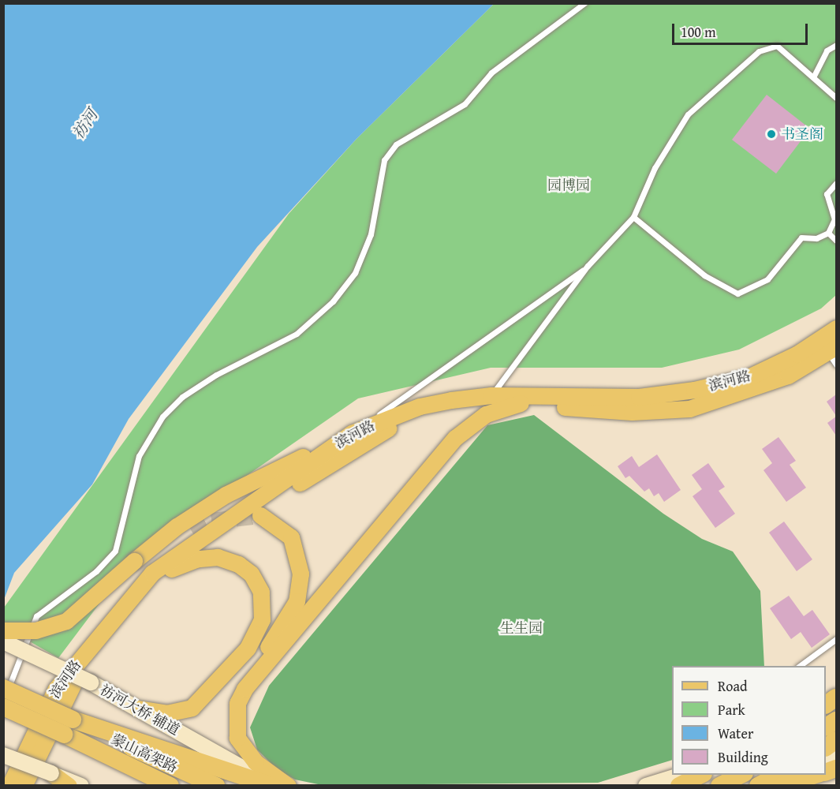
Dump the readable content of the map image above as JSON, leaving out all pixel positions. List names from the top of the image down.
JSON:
{
  "streets": {
    "highway": ["蒙山高架路"],
    "main road": ["滨河路", "祊河大桥 辅道"]
  },
  "water": ["祊河"],
  "parks": ["园博园", "生生园"],
  "places": ["书圣阁"],
  "legend": [
    "Road",
    "Park",
    "Water",
    "Building"
  ],
  "scale_bar": "100 m"
}
